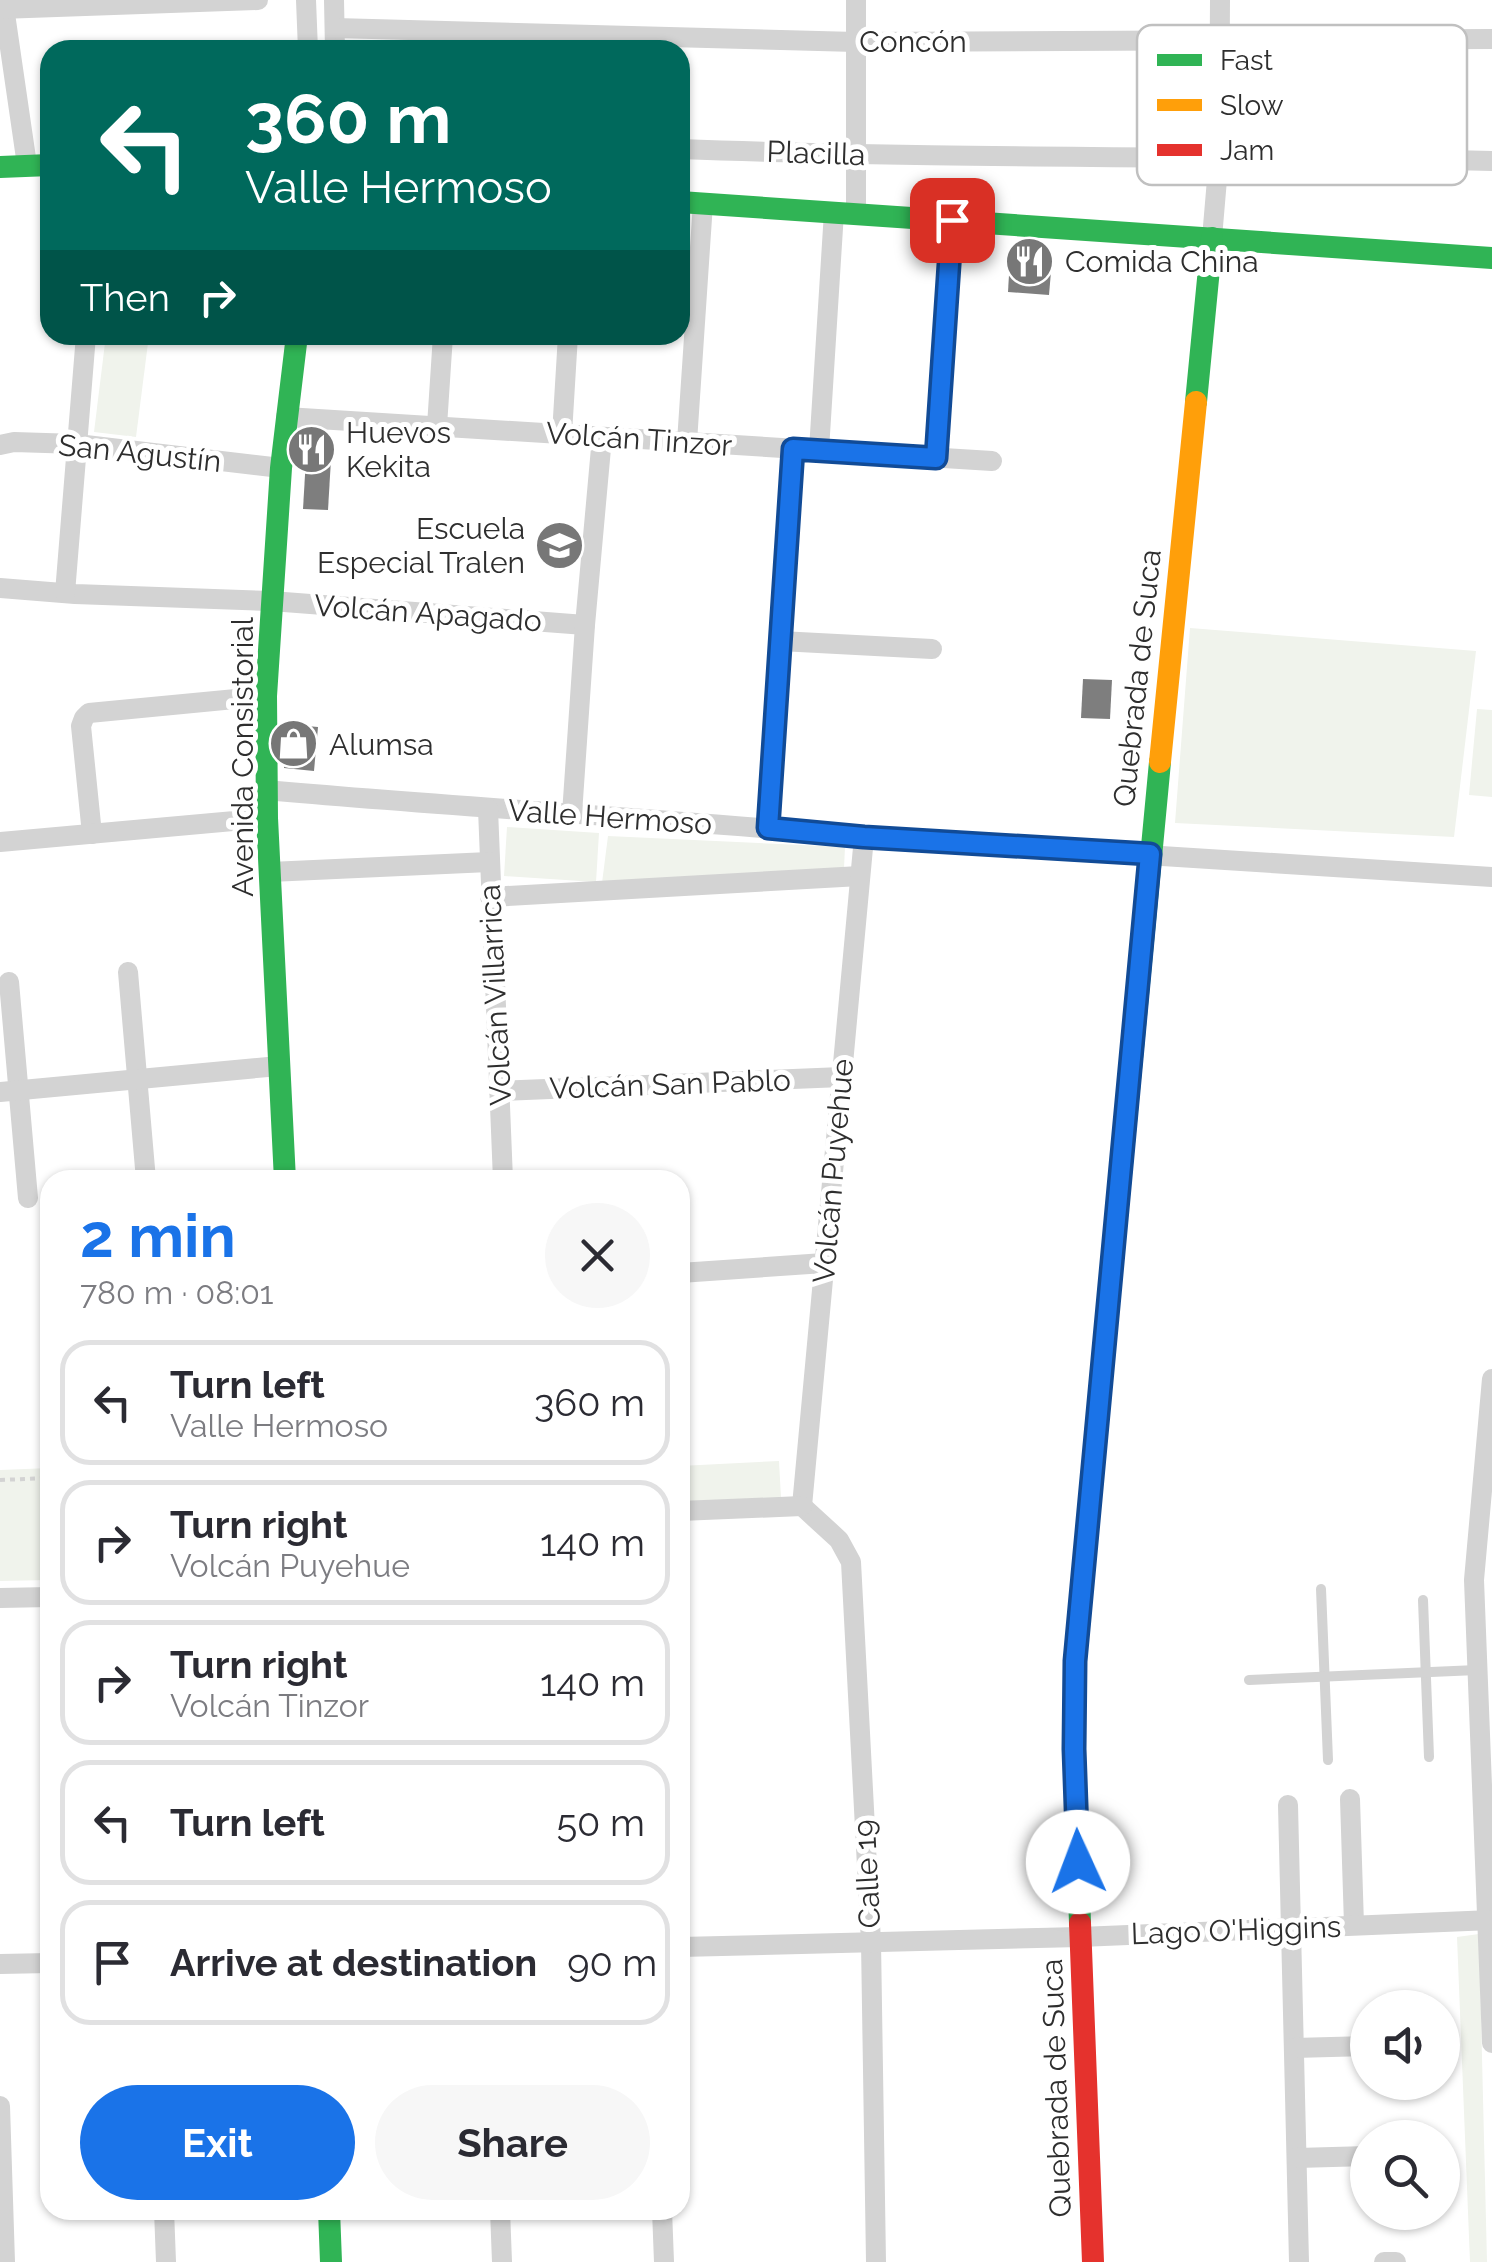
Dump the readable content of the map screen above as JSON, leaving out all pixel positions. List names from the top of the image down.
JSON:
{
  "streets": {
    "street": [
      "Concón",
      "Placilla",
      "Volcán Tinzor",
      "San Agustín",
      "Volcán Apagado",
      "Quebrada de Suca",
      "Avenida Consistorial",
      "Valle Hermoso",
      "Volcán Villarrica",
      "Volcán San Pablo",
      "Volcán Puyehue",
      "Calle 19",
      "Lago O'Higgins"
    ]
  },
  "crossings": [
    ["Volcán Tinzor", "Avenida Consistorial"],
    ["San Agustín", "Avenida Consistorial"],
    ["Volcán Apagado", "Avenida Consistorial"],
    ["Quebrada de Suca", "Valle Hermoso"],
    ["Quebrada de Suca", "Lago O'Higgins"],
    ["Avenida Consistorial", "Valle Hermoso"],
    ["Valle Hermoso", "Volcán Villarrica"],
    ["Valle Hermoso", "Volcán Puyehue"],
    ["Volcán Villarrica", "Volcán San Pablo"],
    ["Volcán San Pablo", "Volcán Puyehue"],
    ["Volcán Puyehue", "Calle 19"],
    ["Calle 19", "Lago O'Higgins"]
  ],
  "places": {
    "restaurant": ["Comida China", "Huevos Kekita"],
    "school or university": ["Escuela Especial Tralen"],
    "shop": ["Alumsa"]
  },
  "legend": ["Fast", "Slow", "Jam"],
  "page": {
    "turn": ["360 m", "Valle Hermoso"],
    "then": "Then",
    "heading": ["2 min", "780 m · 08:01"],
    "list": [
      {
        "name": "Turn left",
        "note": "Valle Hermoso",
        "value": "360 m"
      },
      {
        "name": "Turn right",
        "note": "Volcán Puyehue",
        "value": "140 m"
      },
      {
        "name": "Turn right",
        "note": "Volcán Tinzor",
        "value": "140 m"
      },
      {
        "name": "Turn left",
        "value": "50 m"
      },
      {
        "name": "Arrive at destination",
        "value": "90 m"
      }
    ],
    "buttons": ["Exit", "Share"]
  }
}
